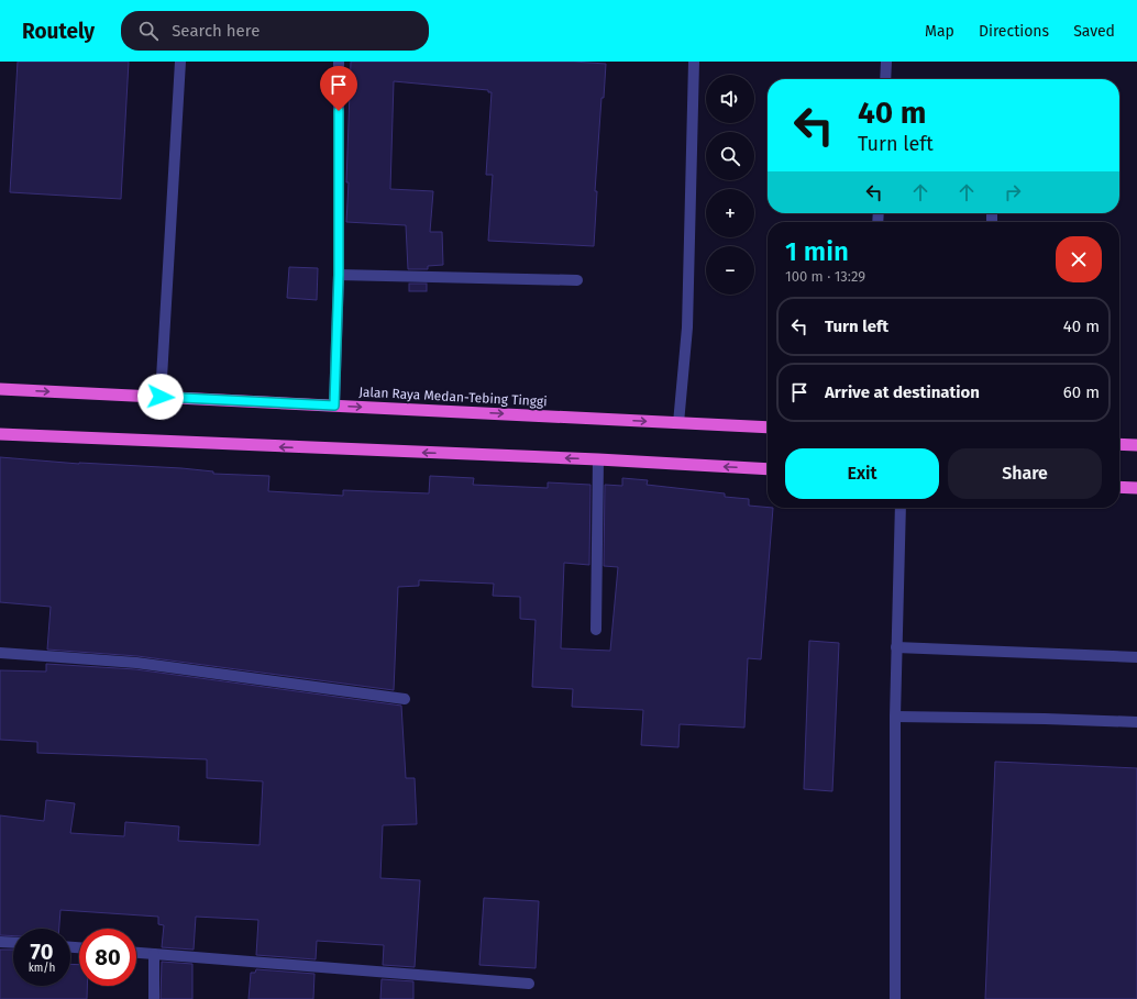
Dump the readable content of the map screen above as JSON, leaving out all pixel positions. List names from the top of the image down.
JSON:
{
  "streets": {
    "highway": ["Jalan Raya Medan-Tebing Tinggi"]
  },
  "page": {
    "header": "Routely",
    "search": "Search here",
    "nav": ["Map", "Directions", "Saved"],
    "map_buttons": ["+", "−"],
    "turn": ["40 m", "Turn left"],
    "heading": ["1 min", "100 m · 13:29"],
    "list": [
      {
        "name": "Turn left",
        "value": "40 m"
      },
      {
        "name": "Arrive at destination",
        "value": "60 m"
      }
    ],
    "buttons": ["Exit", "Share"],
    "speed": "70 km/h",
    "limit": "80"
  }
}
